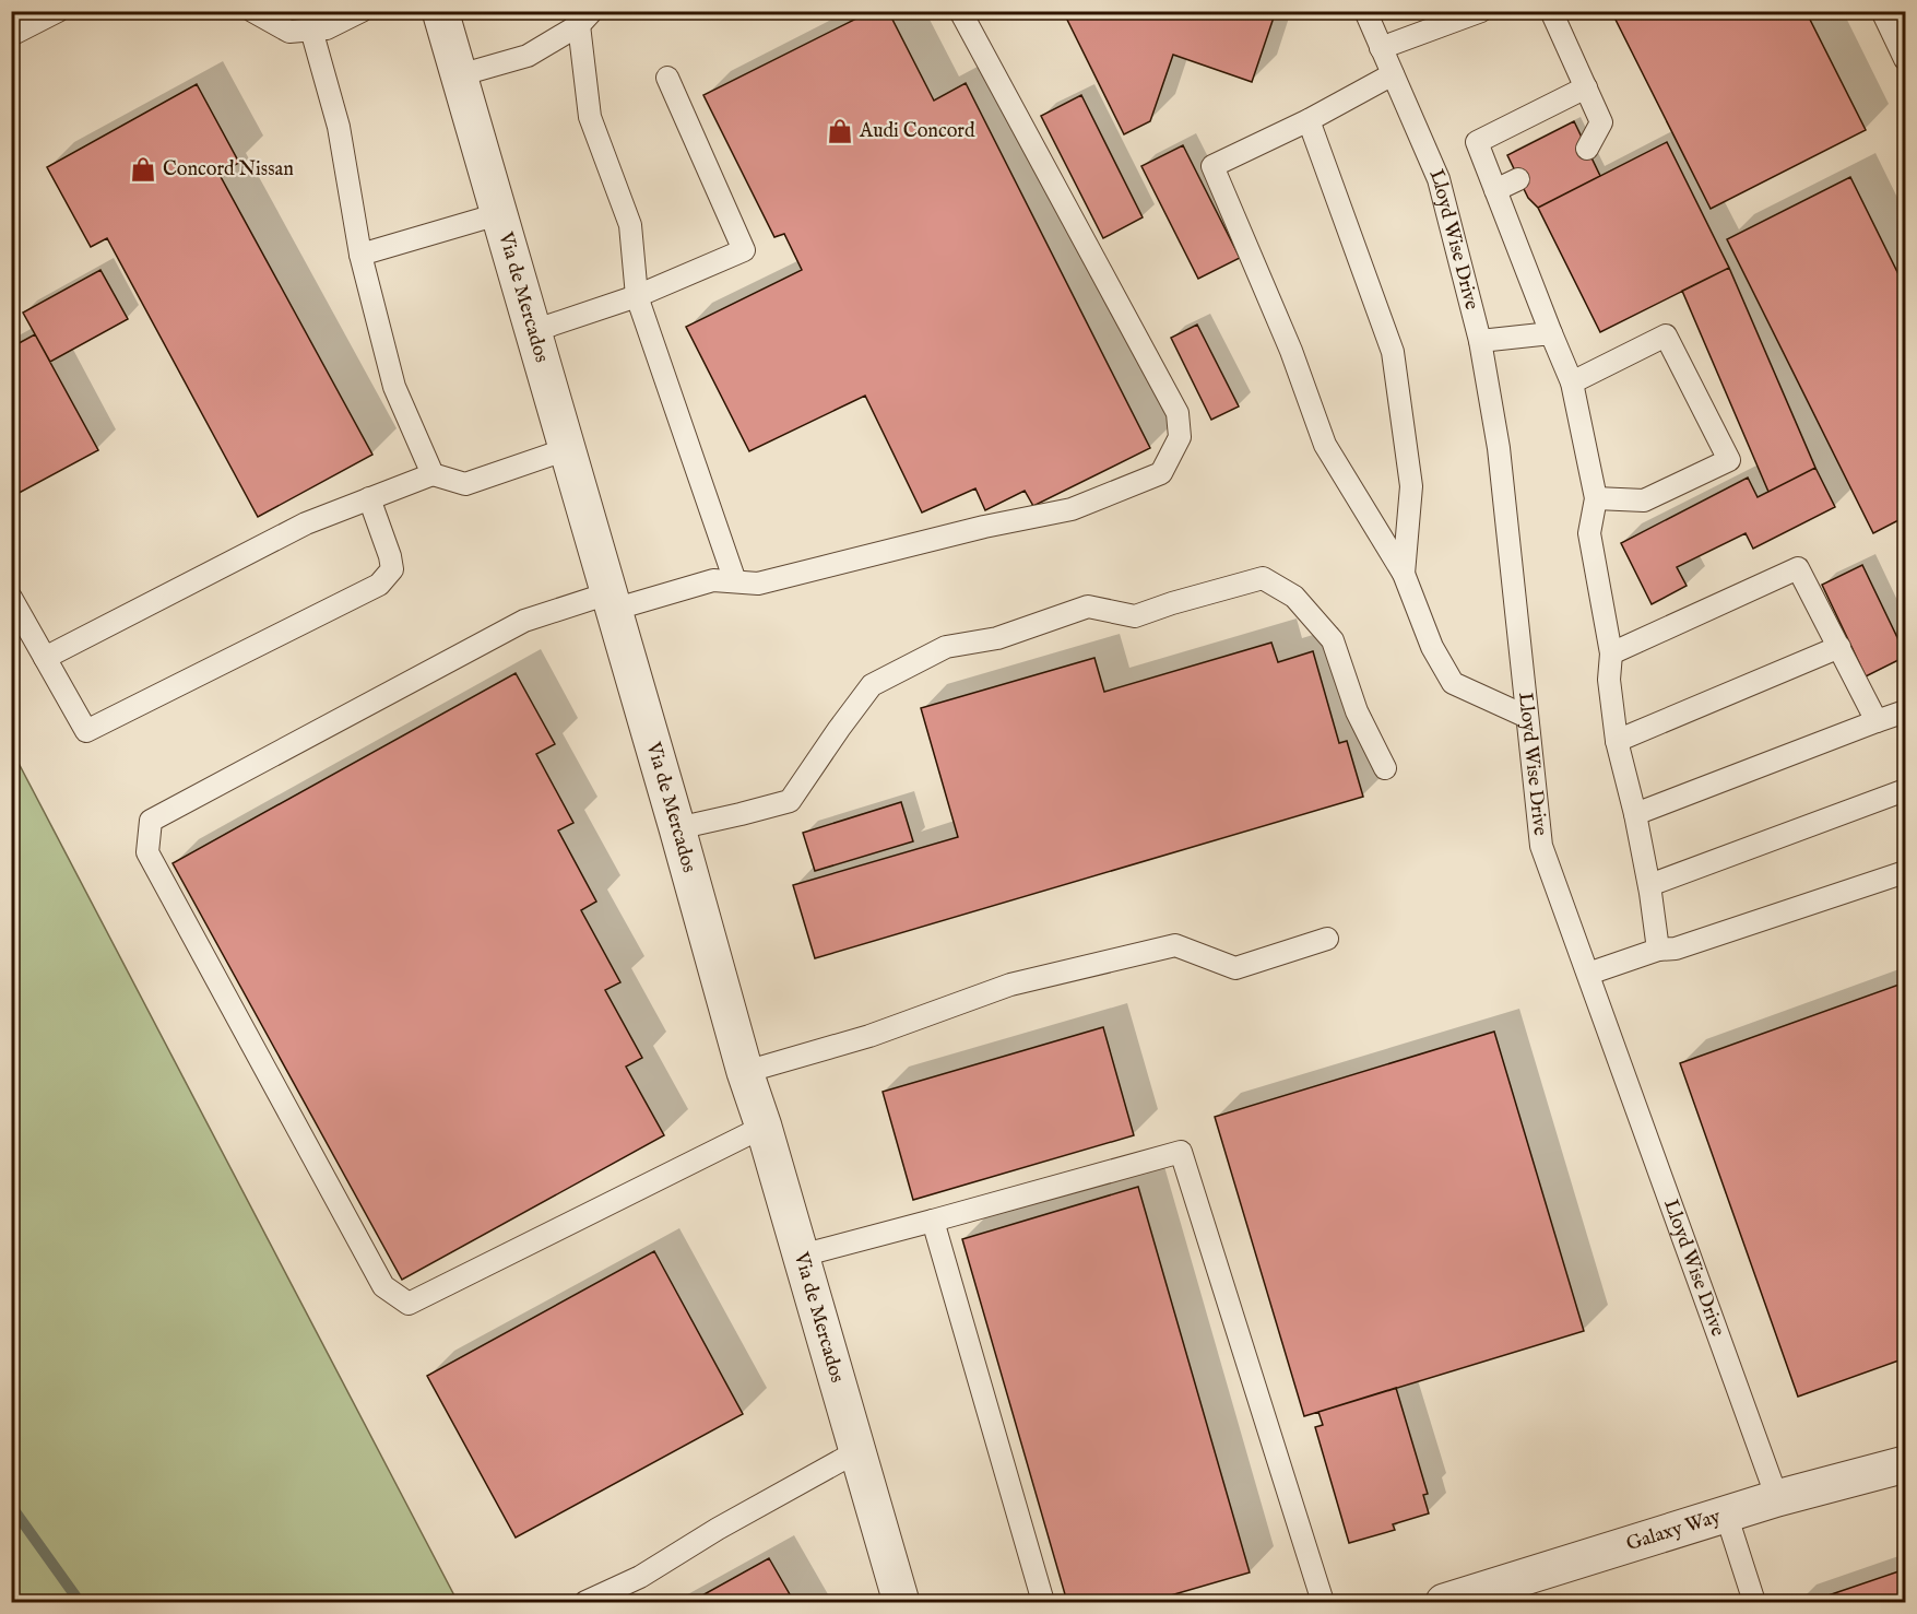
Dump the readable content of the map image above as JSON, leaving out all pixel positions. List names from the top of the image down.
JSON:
{
  "streets": {
    "street": ["Via de Mercados", "Galaxy Way"],
    "lane": ["Lloyd Wise Drive"]
  },
  "crossings": [
    ["Lloyd Wise Drive", "Galaxy Way"]
  ],
  "places": {
    "shop": ["Audi Concord", "Concord Nissan"]
  }
}
